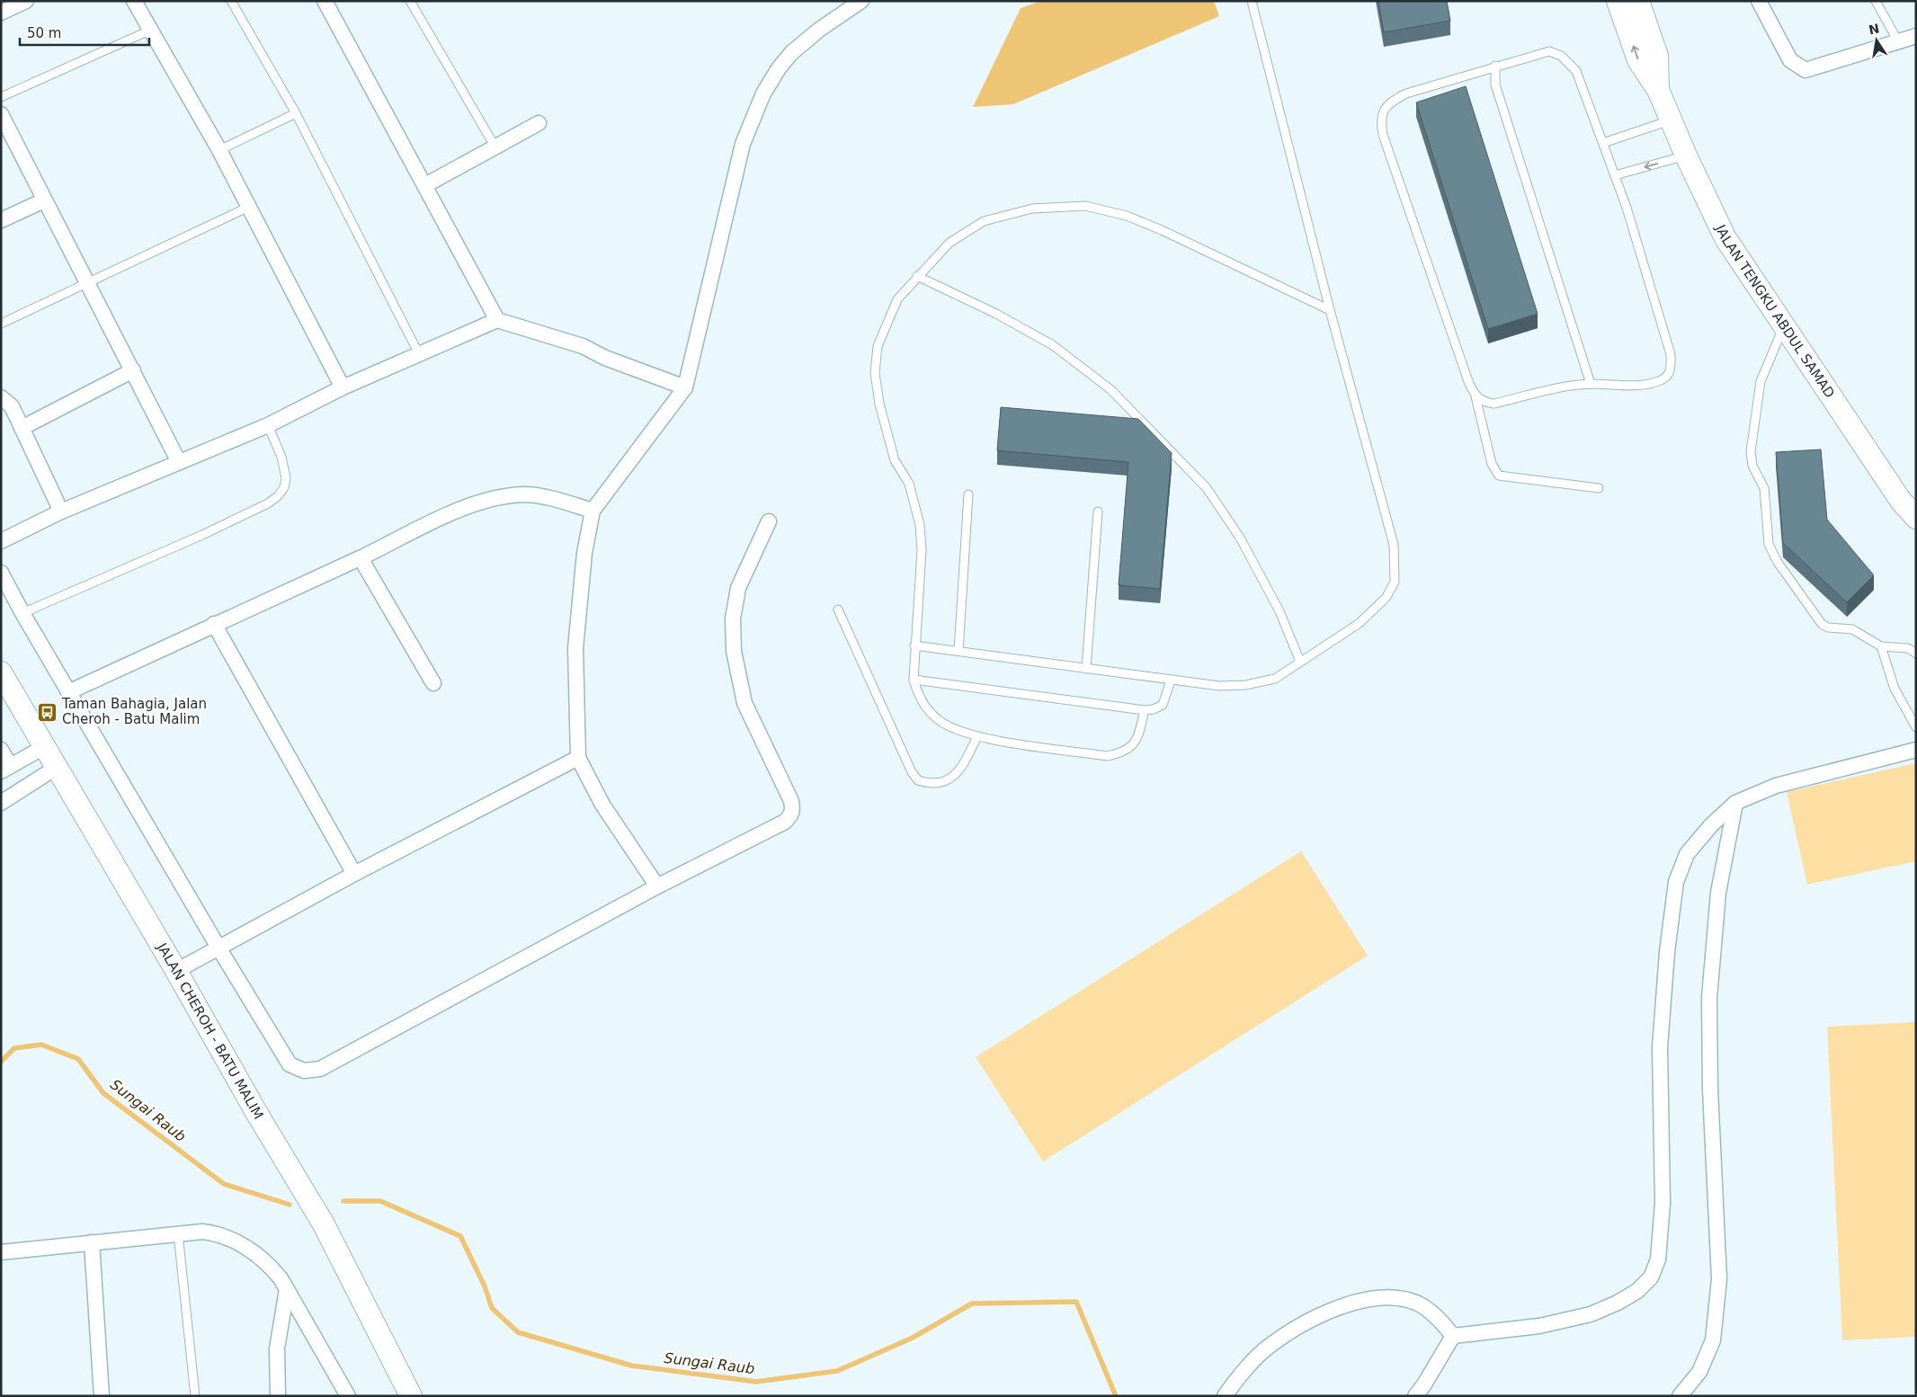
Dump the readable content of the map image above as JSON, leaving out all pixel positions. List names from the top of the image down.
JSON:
{
  "streets": {
    "main road": ["JALAN TENGKU ABDUL SAMAD", "JALAN CHEROH - BATU MALIM"]
  },
  "water": ["Sungai Raub"],
  "places": {
    "bus stop": ["Taman Bahagia, Jalan Cheroh - Batu Malim"]
  },
  "scale_bar": "50 m",
  "north": "top"
}
